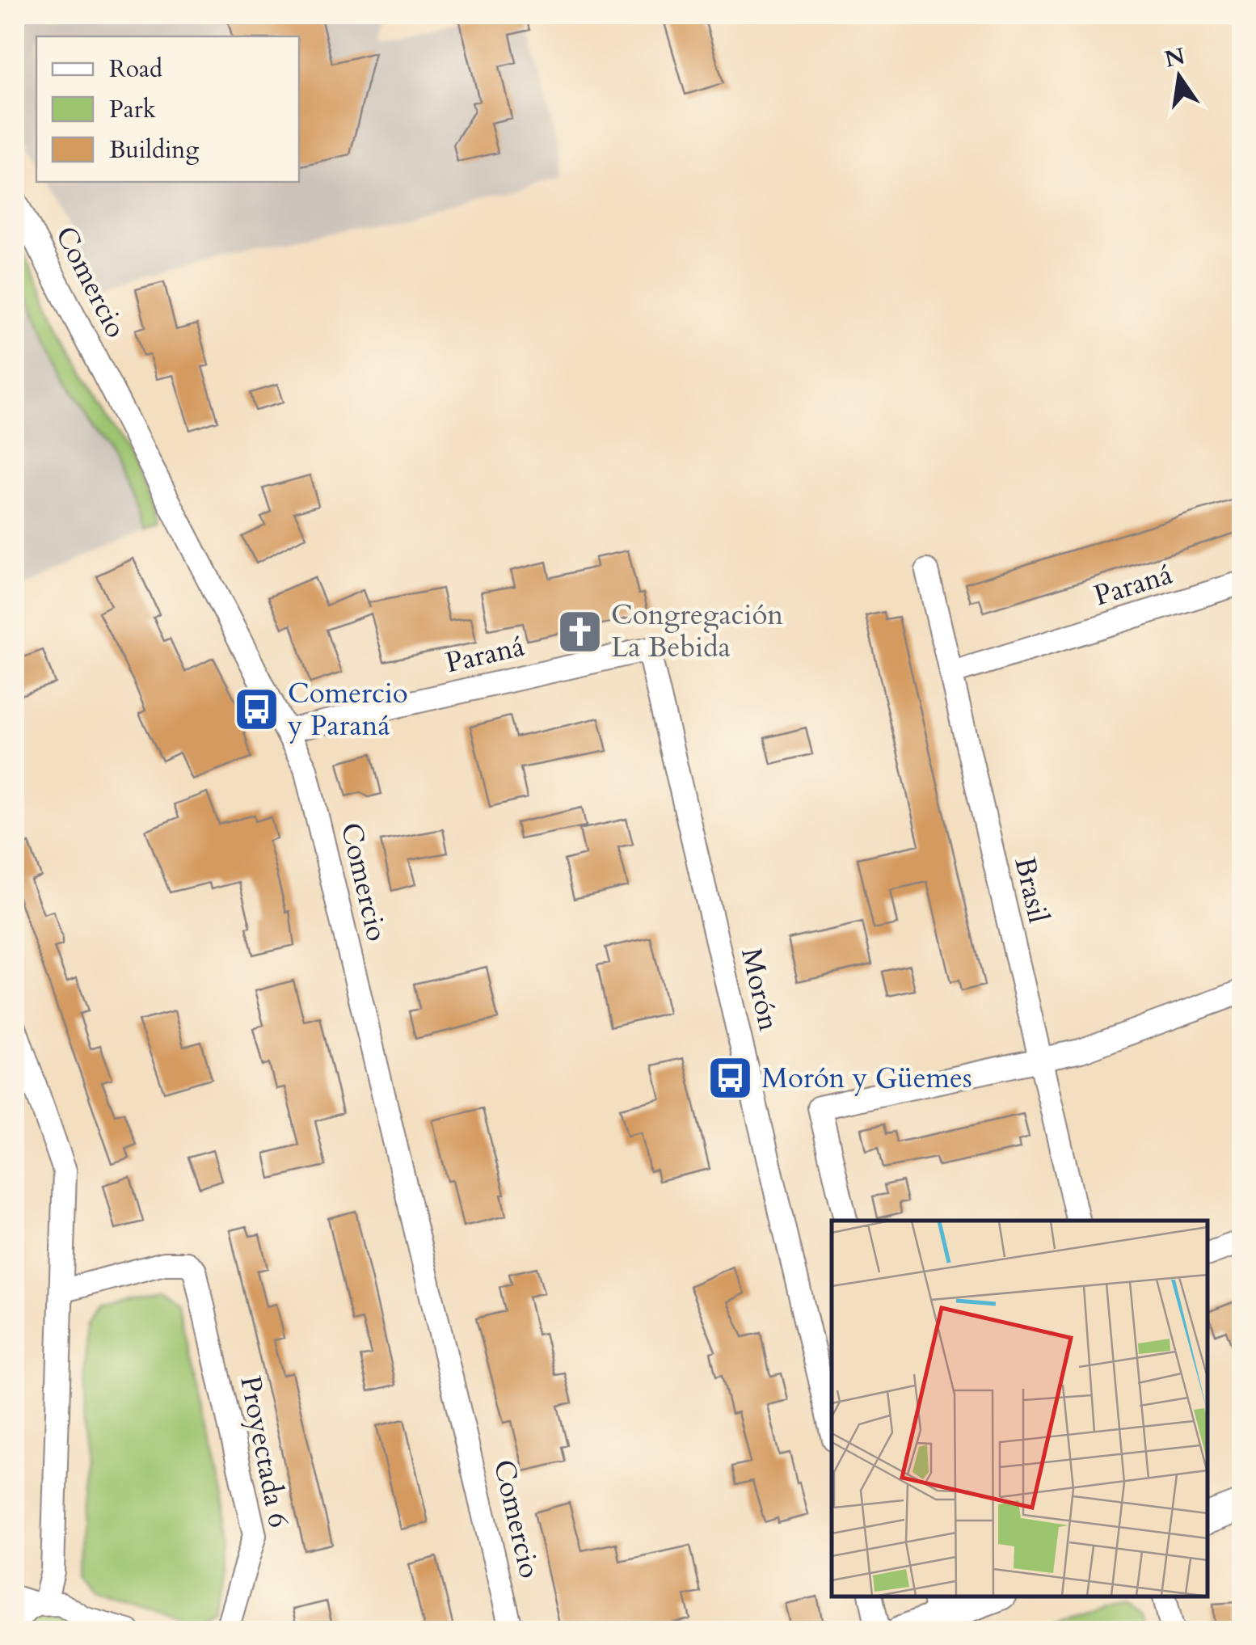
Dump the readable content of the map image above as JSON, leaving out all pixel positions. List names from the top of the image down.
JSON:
{
  "streets": {
    "street": [
      "Comercio",
      "Paraná",
      "Brasil",
      "Morón",
      "Proyectada 6"
    ]
  },
  "crossings": [
    ["Comercio", "Paraná"],
    ["Paraná", "Brasil"],
    ["Paraná", "Morón"]
  ],
  "places": {
    "church": ["Congregación La Bebida"],
    "bus stop": ["Comercio y Paraná", "Morón y Güemes"]
  },
  "legend": ["Road", "Park", "Building"],
  "north": "top"
}
